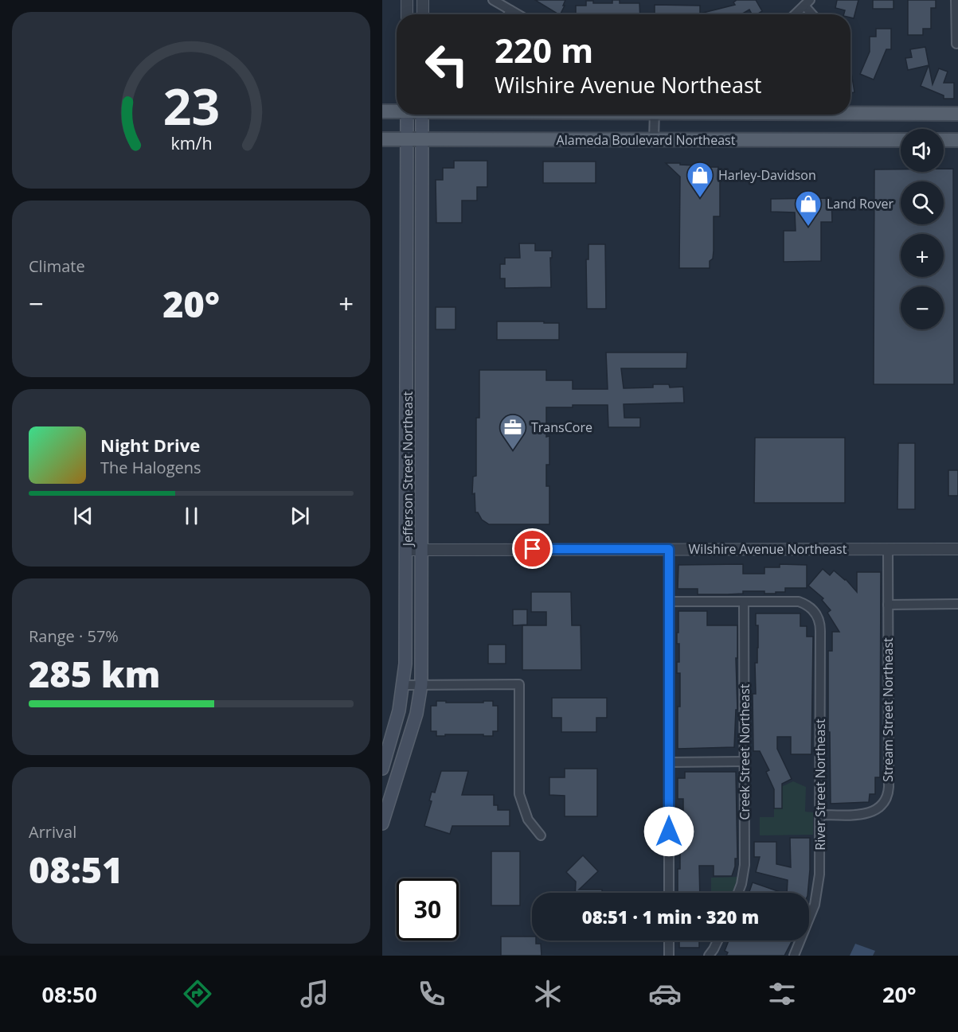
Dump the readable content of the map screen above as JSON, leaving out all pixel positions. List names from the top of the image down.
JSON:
{
  "streets": {
    "main road": ["Alameda Boulevard Northeast", "Jefferson Street Northeast"],
    "street": [
      "Wilshire Avenue Northeast",
      "Stream Street Northeast",
      "Creek Street Northeast",
      "River Street Northeast"
    ]
  },
  "crossings": [
    ["Alameda Boulevard Northeast", "Jefferson Street Northeast"],
    ["Jefferson Street Northeast", "Wilshire Avenue Northeast"],
    ["Wilshire Avenue Northeast", "Stream Street Northeast"],
    ["Stream Street Northeast", "River Street Northeast"],
    ["Creek Street Northeast", "River Street Northeast"]
  ],
  "places": {
    "shop": ["Harley-Davidson", "Land Rover"],
    "office": ["TransCore"]
  },
  "page": {
    "turn": ["220 m", "Wilshire Avenue Northeast"],
    "map_buttons": ["+", "−"],
    "tile": [
      "Climate",
      ["Range · 57%", "285 km"],
      ["Arrival", "08:51"]
    ],
    "heat": ["−", "20°", "+"],
    "song": ["Night Drive", "The Halogens"],
    "limit": "30",
    "trip": "08:51 · 1 min · 320 m",
    "tabs": ["08:50", "20°"],
    "gauge": ["23", "km/h"]
  }
}
